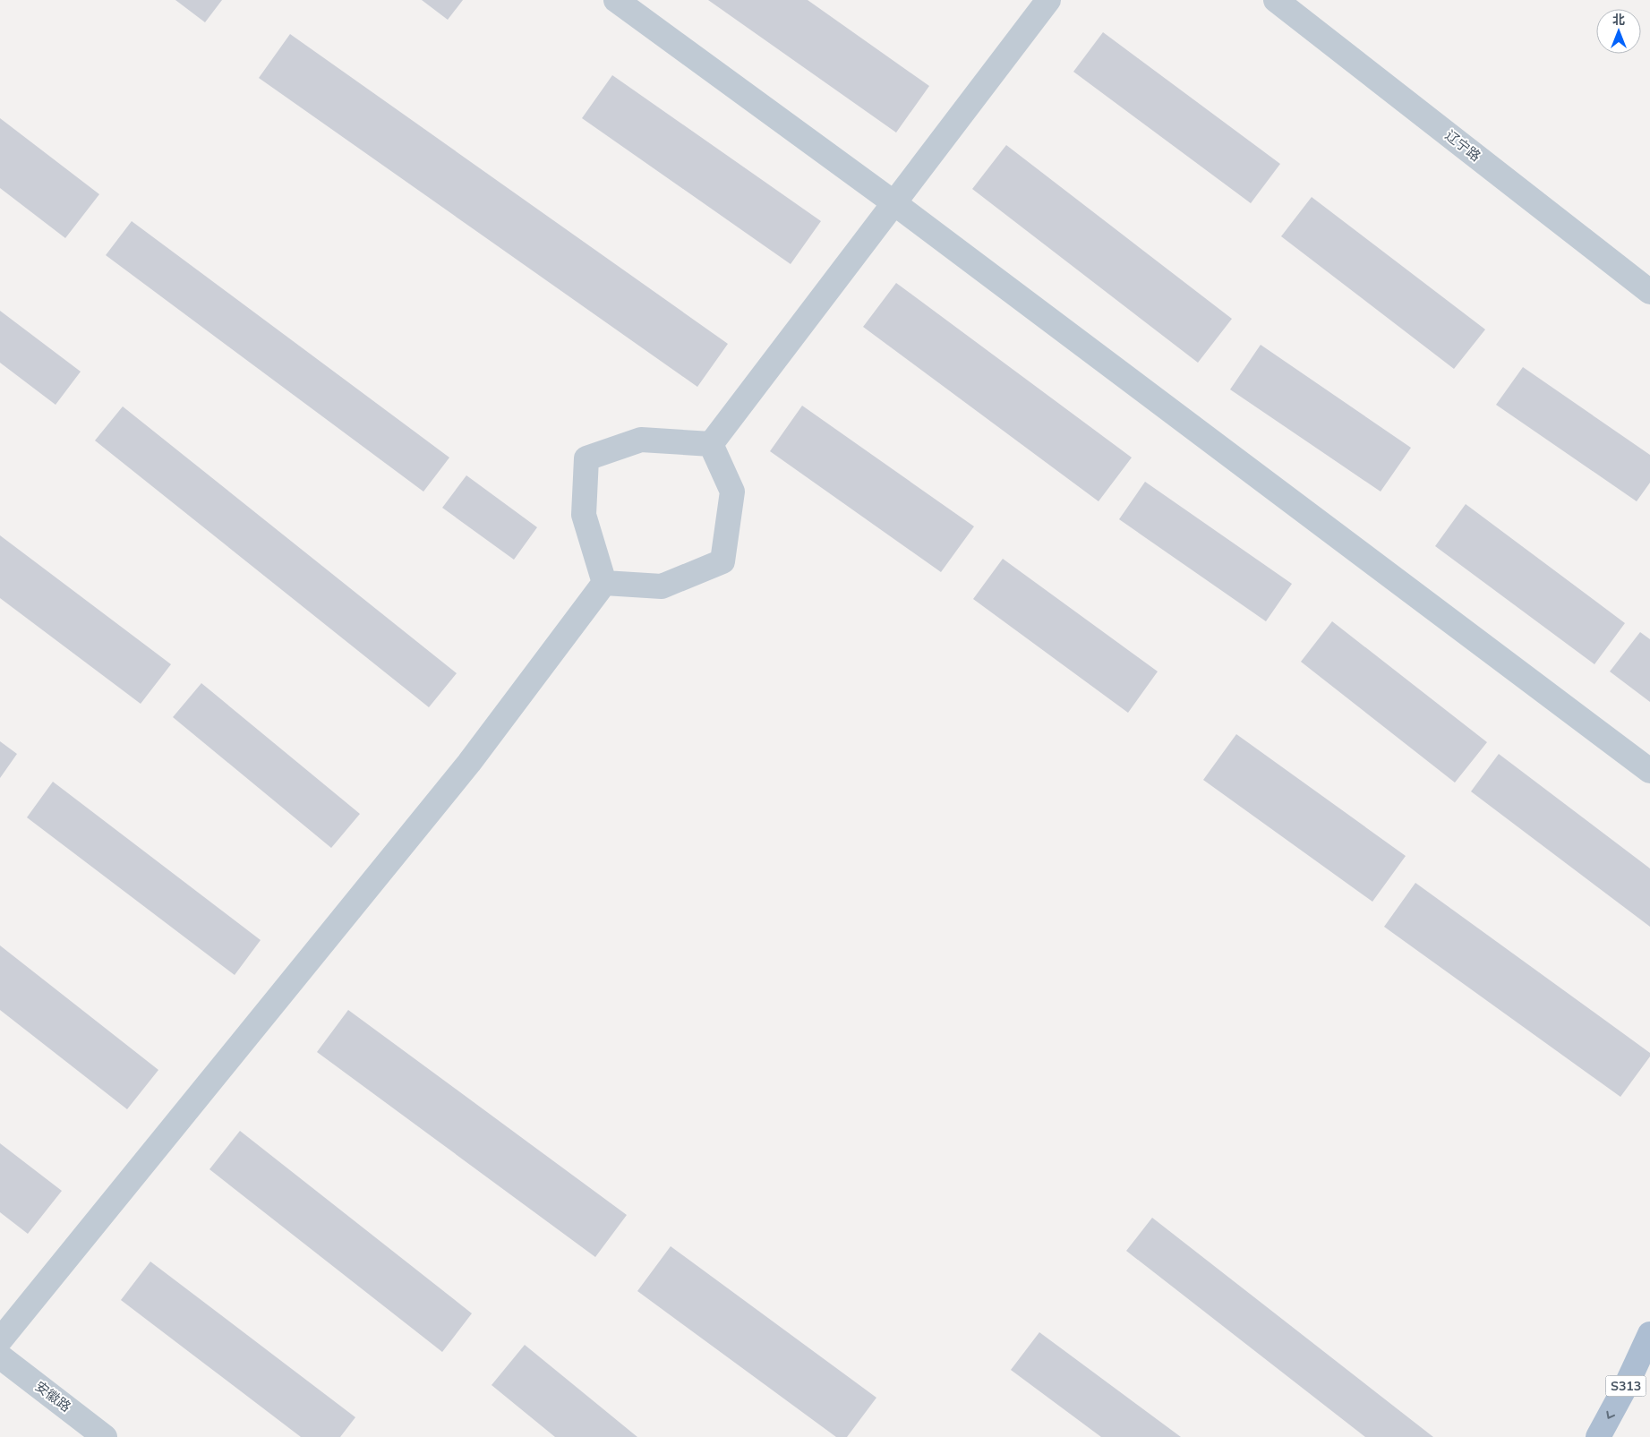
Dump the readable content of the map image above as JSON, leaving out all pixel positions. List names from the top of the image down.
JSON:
{
  "streets": {
    "main road": ["S313"],
    "street": ["辽宁路", "安徽路"]
  },
  "north": "top"
}
